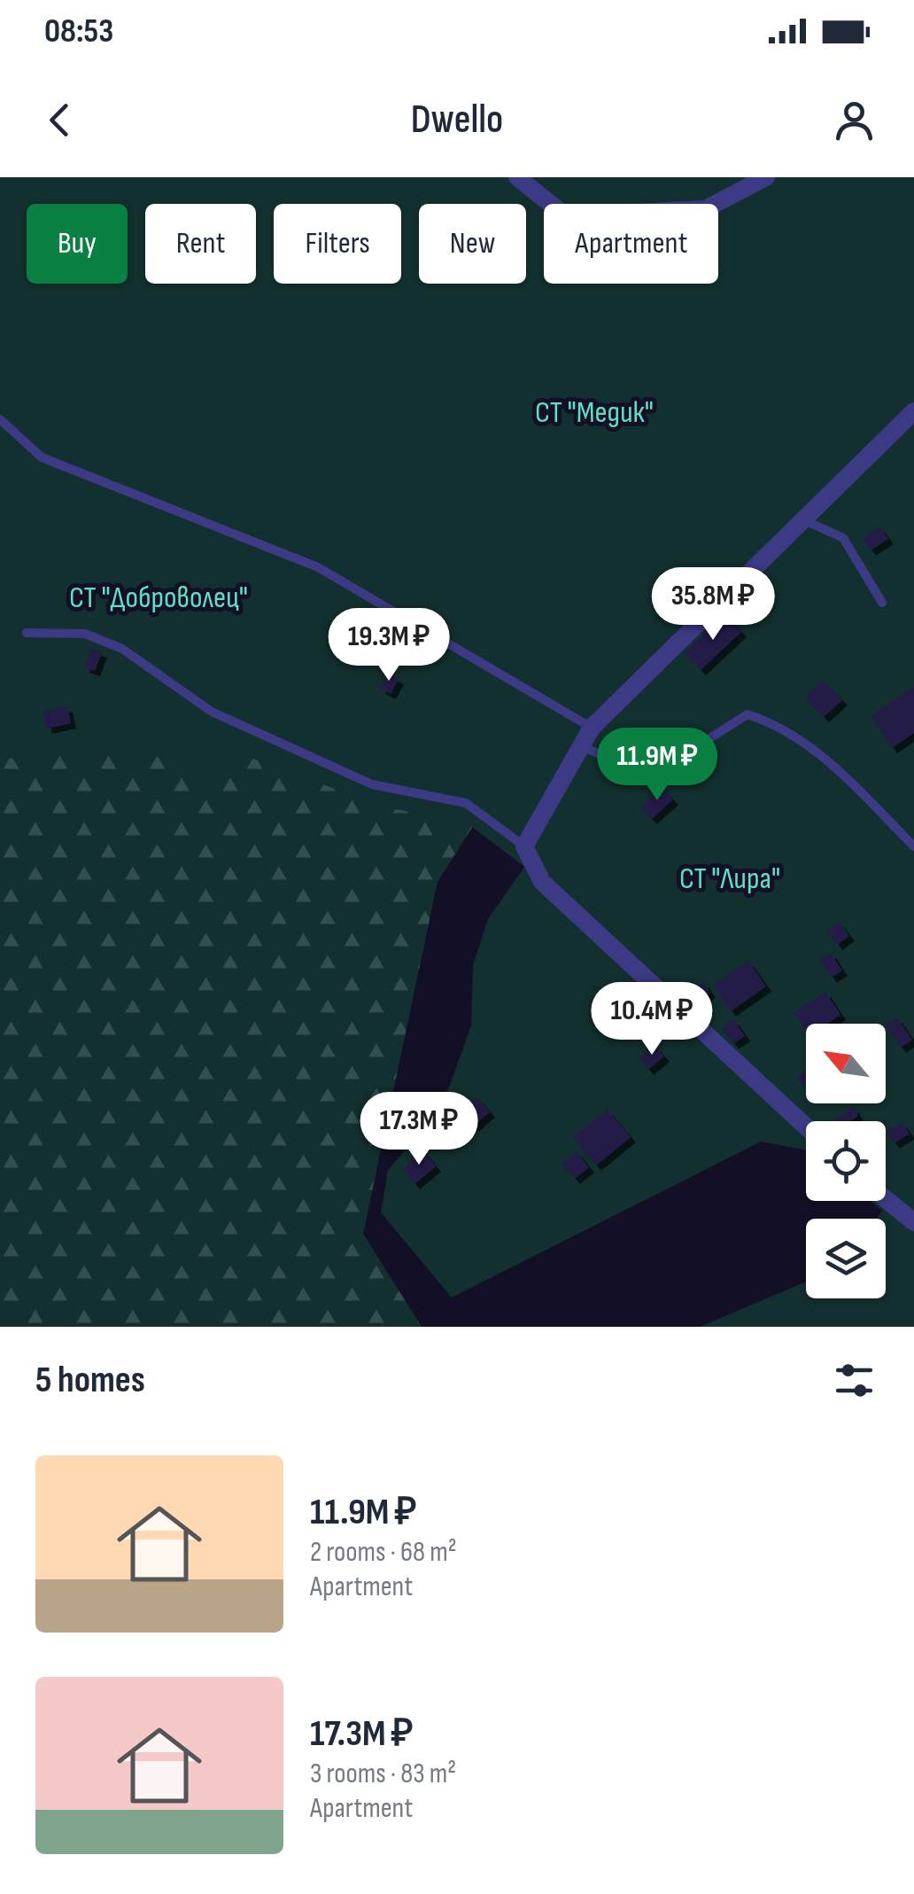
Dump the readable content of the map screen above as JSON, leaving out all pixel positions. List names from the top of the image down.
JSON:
{
  "parks": ["СТ \"Медик\"", "СТ \"Доброволец\"", "СТ \"Лира\""],
  "north": "top left",
  "page": {
    "status": "08:53",
    "header": "Dwello",
    "chip": [
      "Buy",
      "Rent",
      "Filters",
      "New",
      "Apartment"
    ],
    "price": [
      "35.8M ₽",
      "19.3M ₽",
      "11.9M ₽",
      "10.4M ₽",
      "17.3M ₽"
    ],
    "heading": "5 homes",
    "list": [
      {
        "name": "11.9M ₽",
        "note": "2 rooms · 68 m² · Apartment"
      },
      {
        "name": "17.3M ₽",
        "note": "3 rooms · 83 m² · Apartment"
      }
    ]
  }
}
